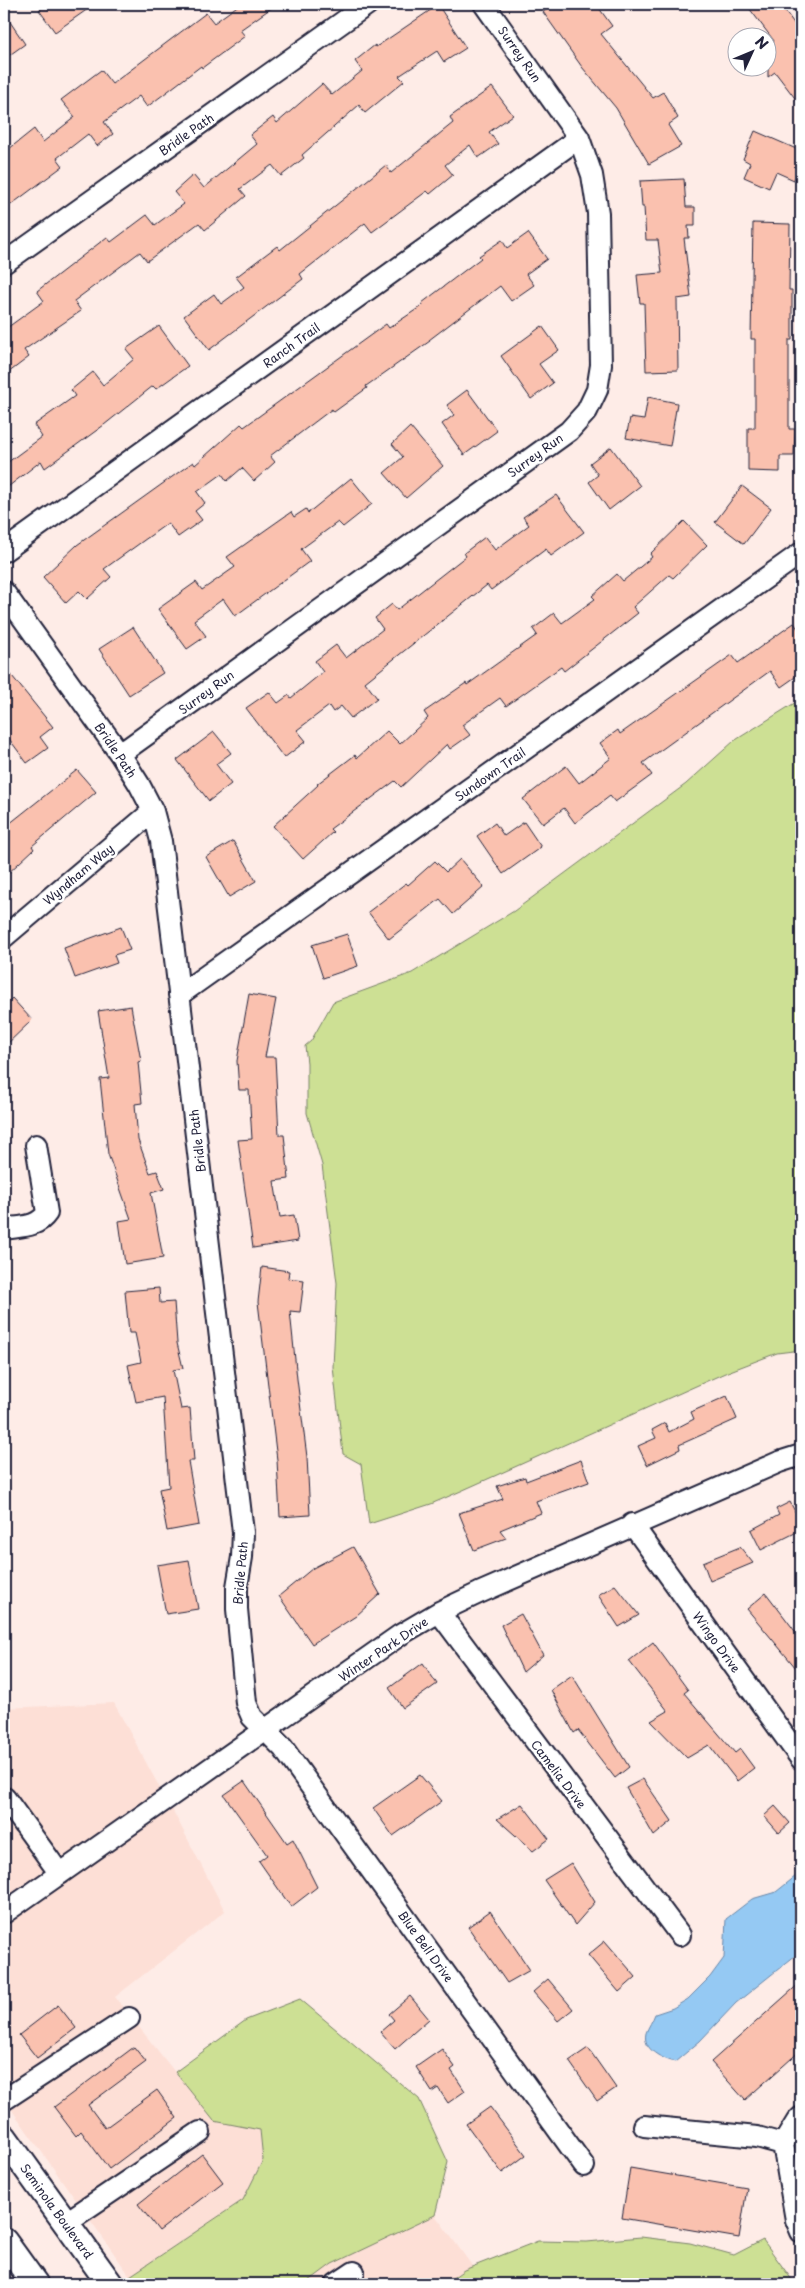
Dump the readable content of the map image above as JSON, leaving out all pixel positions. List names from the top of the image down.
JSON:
{
  "streets": {
    "main road": ["Seminola Boulevard"],
    "street": [
      "Surrey Run",
      "Bridle Path",
      "Ranch Trail",
      "Sundown Trail",
      "Wyndham Way",
      "Wingo Drive",
      "Winter Park Drive",
      "Camelia Drive",
      "Blue Bell Drive"
    ]
  },
  "crossings": [
    ["Surrey Run", "Bridle Path"],
    ["Surrey Run", "Ranch Trail"],
    ["Bridle Path", "Sundown Trail"],
    ["Bridle Path", "Wyndham Way"],
    ["Bridle Path", "Winter Park Drive"],
    ["Bridle Path", "Blue Bell Drive"],
    ["Wingo Drive", "Winter Park Drive"],
    ["Winter Park Drive", "Camelia Drive"],
    ["Winter Park Drive", "Blue Bell Drive"]
  ],
  "north": "top right"
}
